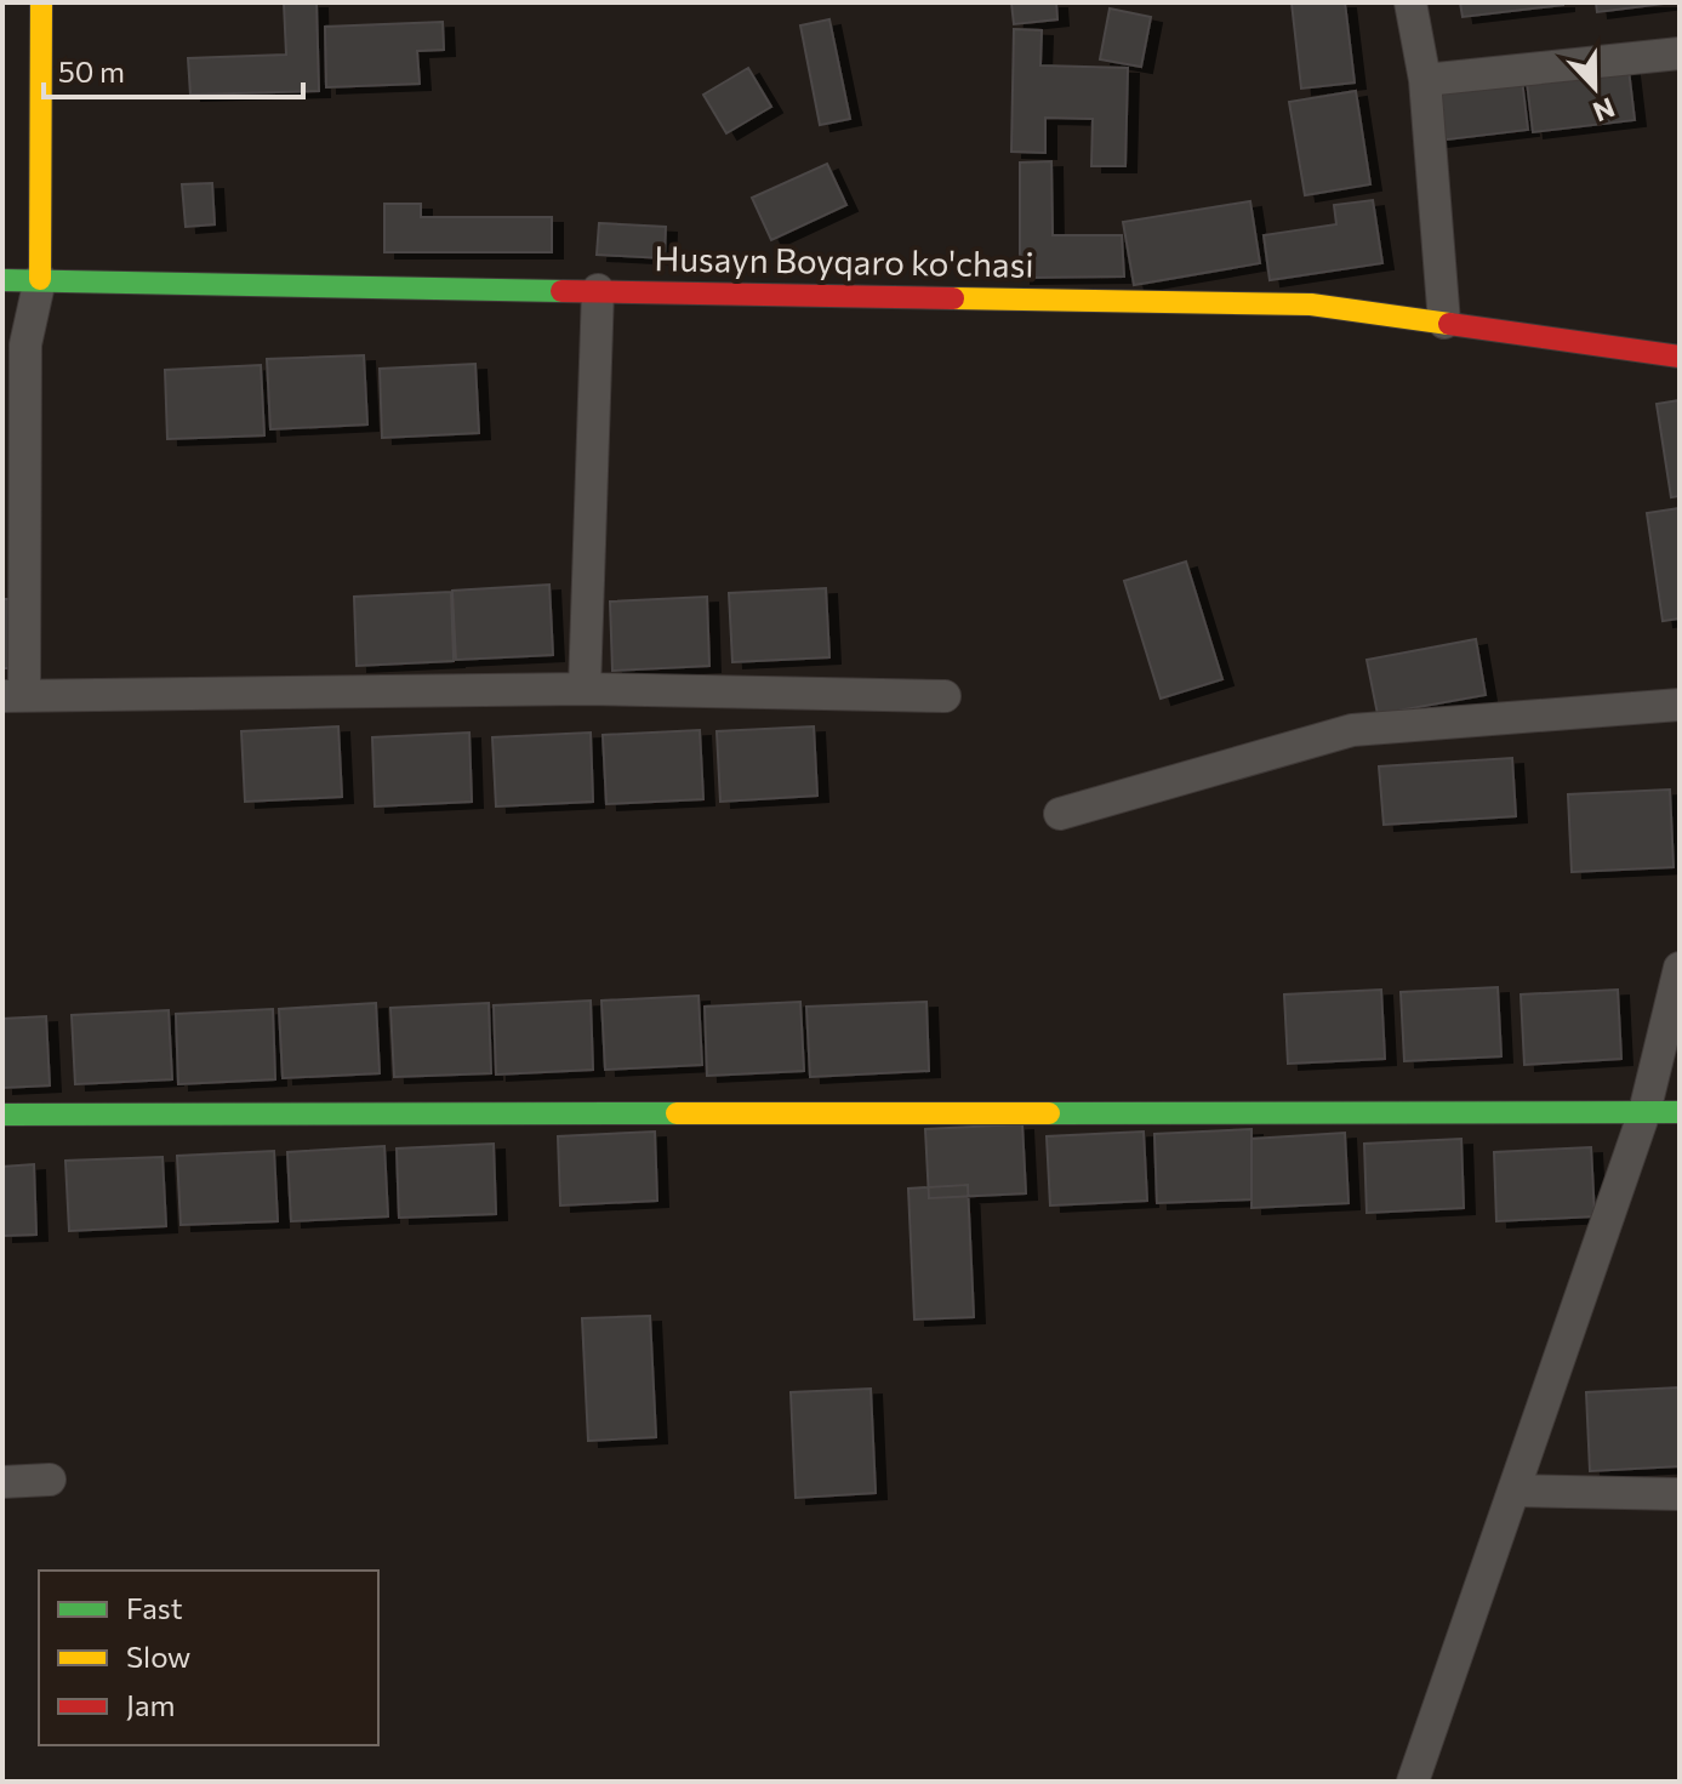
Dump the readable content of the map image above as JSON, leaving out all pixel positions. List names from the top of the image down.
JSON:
{
  "streets": {
    "street": ["Husayn Boyqaro ko'chasi"]
  },
  "legend": ["Fast", "Slow", "Jam"],
  "scale_bar": "50 m",
  "north": "bottom"
}
